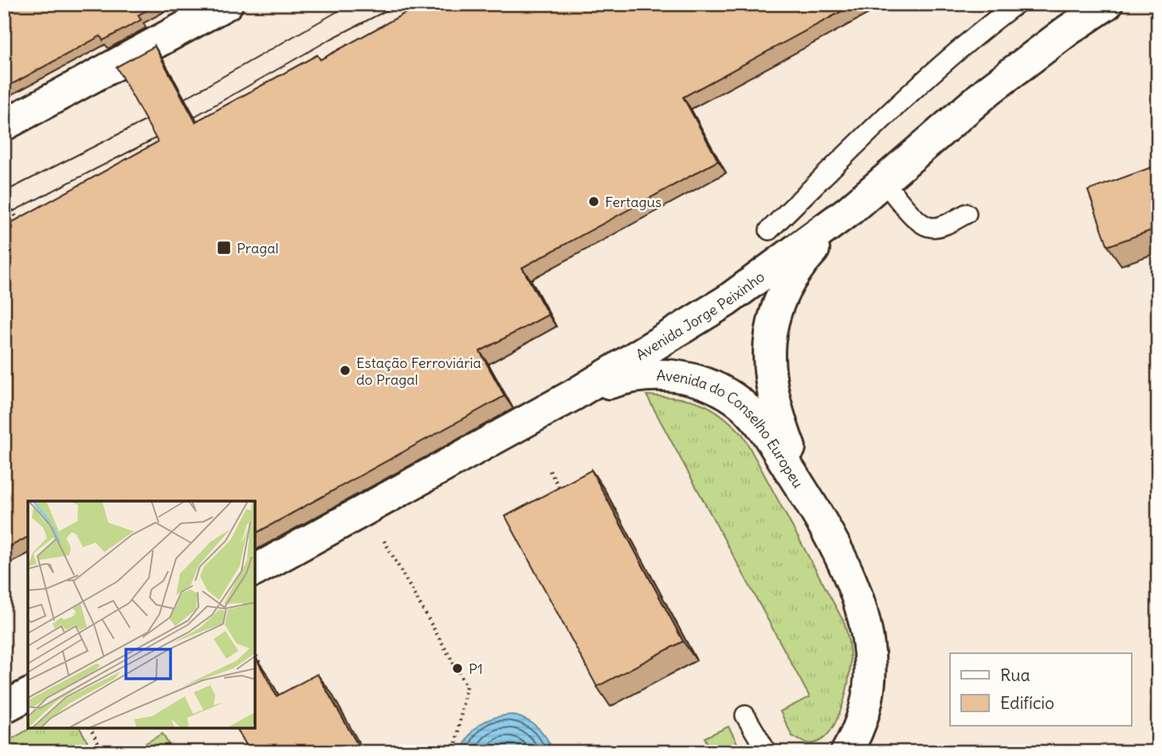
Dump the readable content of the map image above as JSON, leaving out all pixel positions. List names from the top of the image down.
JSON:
{
  "streets": {
    "street": ["Avenida Jorge Peixinho", "Avenida do Conselho Europeu"]
  },
  "crossings": [
    ["Avenida Jorge Peixinho", "Avenida do Conselho Europeu"]
  ],
  "places": {
    "other": ["Fertagus", "Estação Ferroviária do Pragal", "P1"],
    "transit": ["Pragal"]
  },
  "legend": ["Rua", "Edifício"]
}
